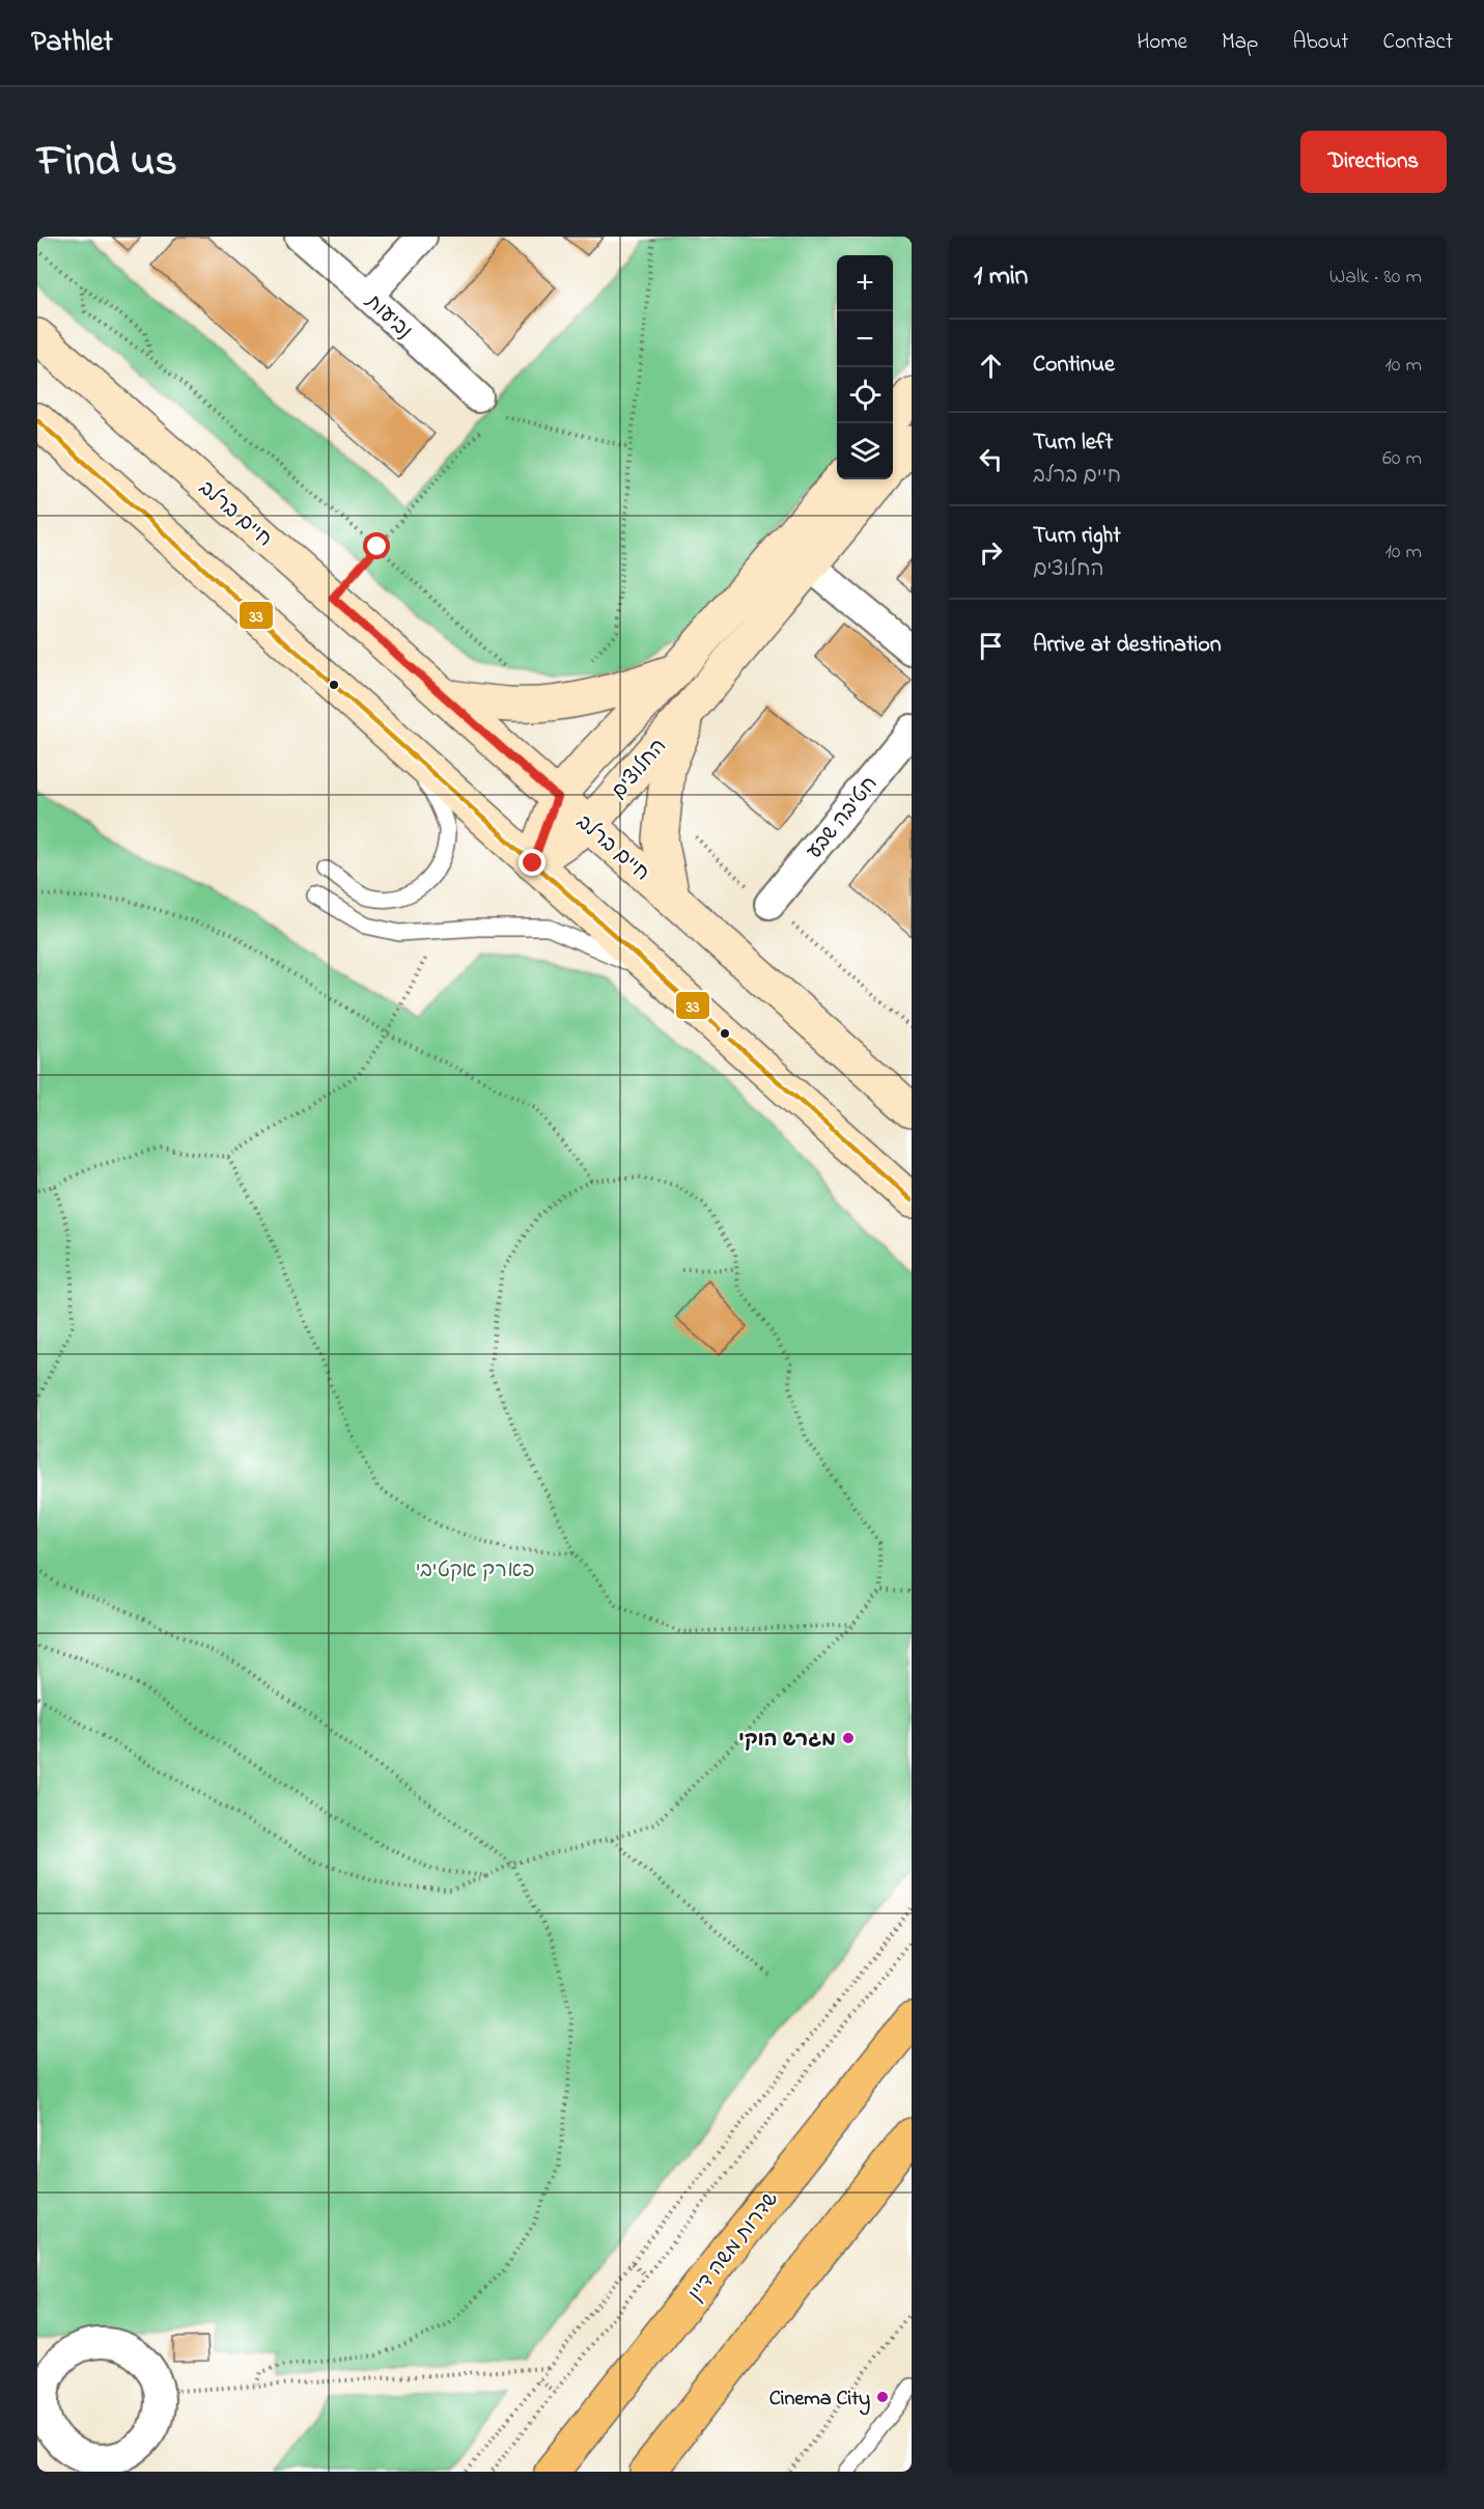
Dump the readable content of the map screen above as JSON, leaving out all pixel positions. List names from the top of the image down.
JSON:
{
  "streets": {
    "main road": ["שדרות משה דיין"],
    "street": [
      "נביעות",
      "חיים ברלב",
      "החלוצים",
      "חטיבה שבע"
    ]
  },
  "crossings": [
    ["חיים ברלב", "החלוצים"]
  ],
  "parks": ["פארק אקטיבי"],
  "places": ["מגרש הוקי", "Cinema City"],
  "lines": ["transit line 33"],
  "page": {
    "header": "Pathlet",
    "nav": [
      "Home",
      "Map",
      "About",
      "Contact"
    ],
    "title": "Find us",
    "buttons": "Directions",
    "heading": ["1 min", "Walk · 80 m"],
    "map_buttons": ["+", "−"],
    "list": [
      ["Continue", "10 m"],
      ["Turn left", "חיים ברלב", "60 m"],
      ["Turn right", "החלוצים", "10 m"],
      "Arrive at destination"
    ]
  }
}
